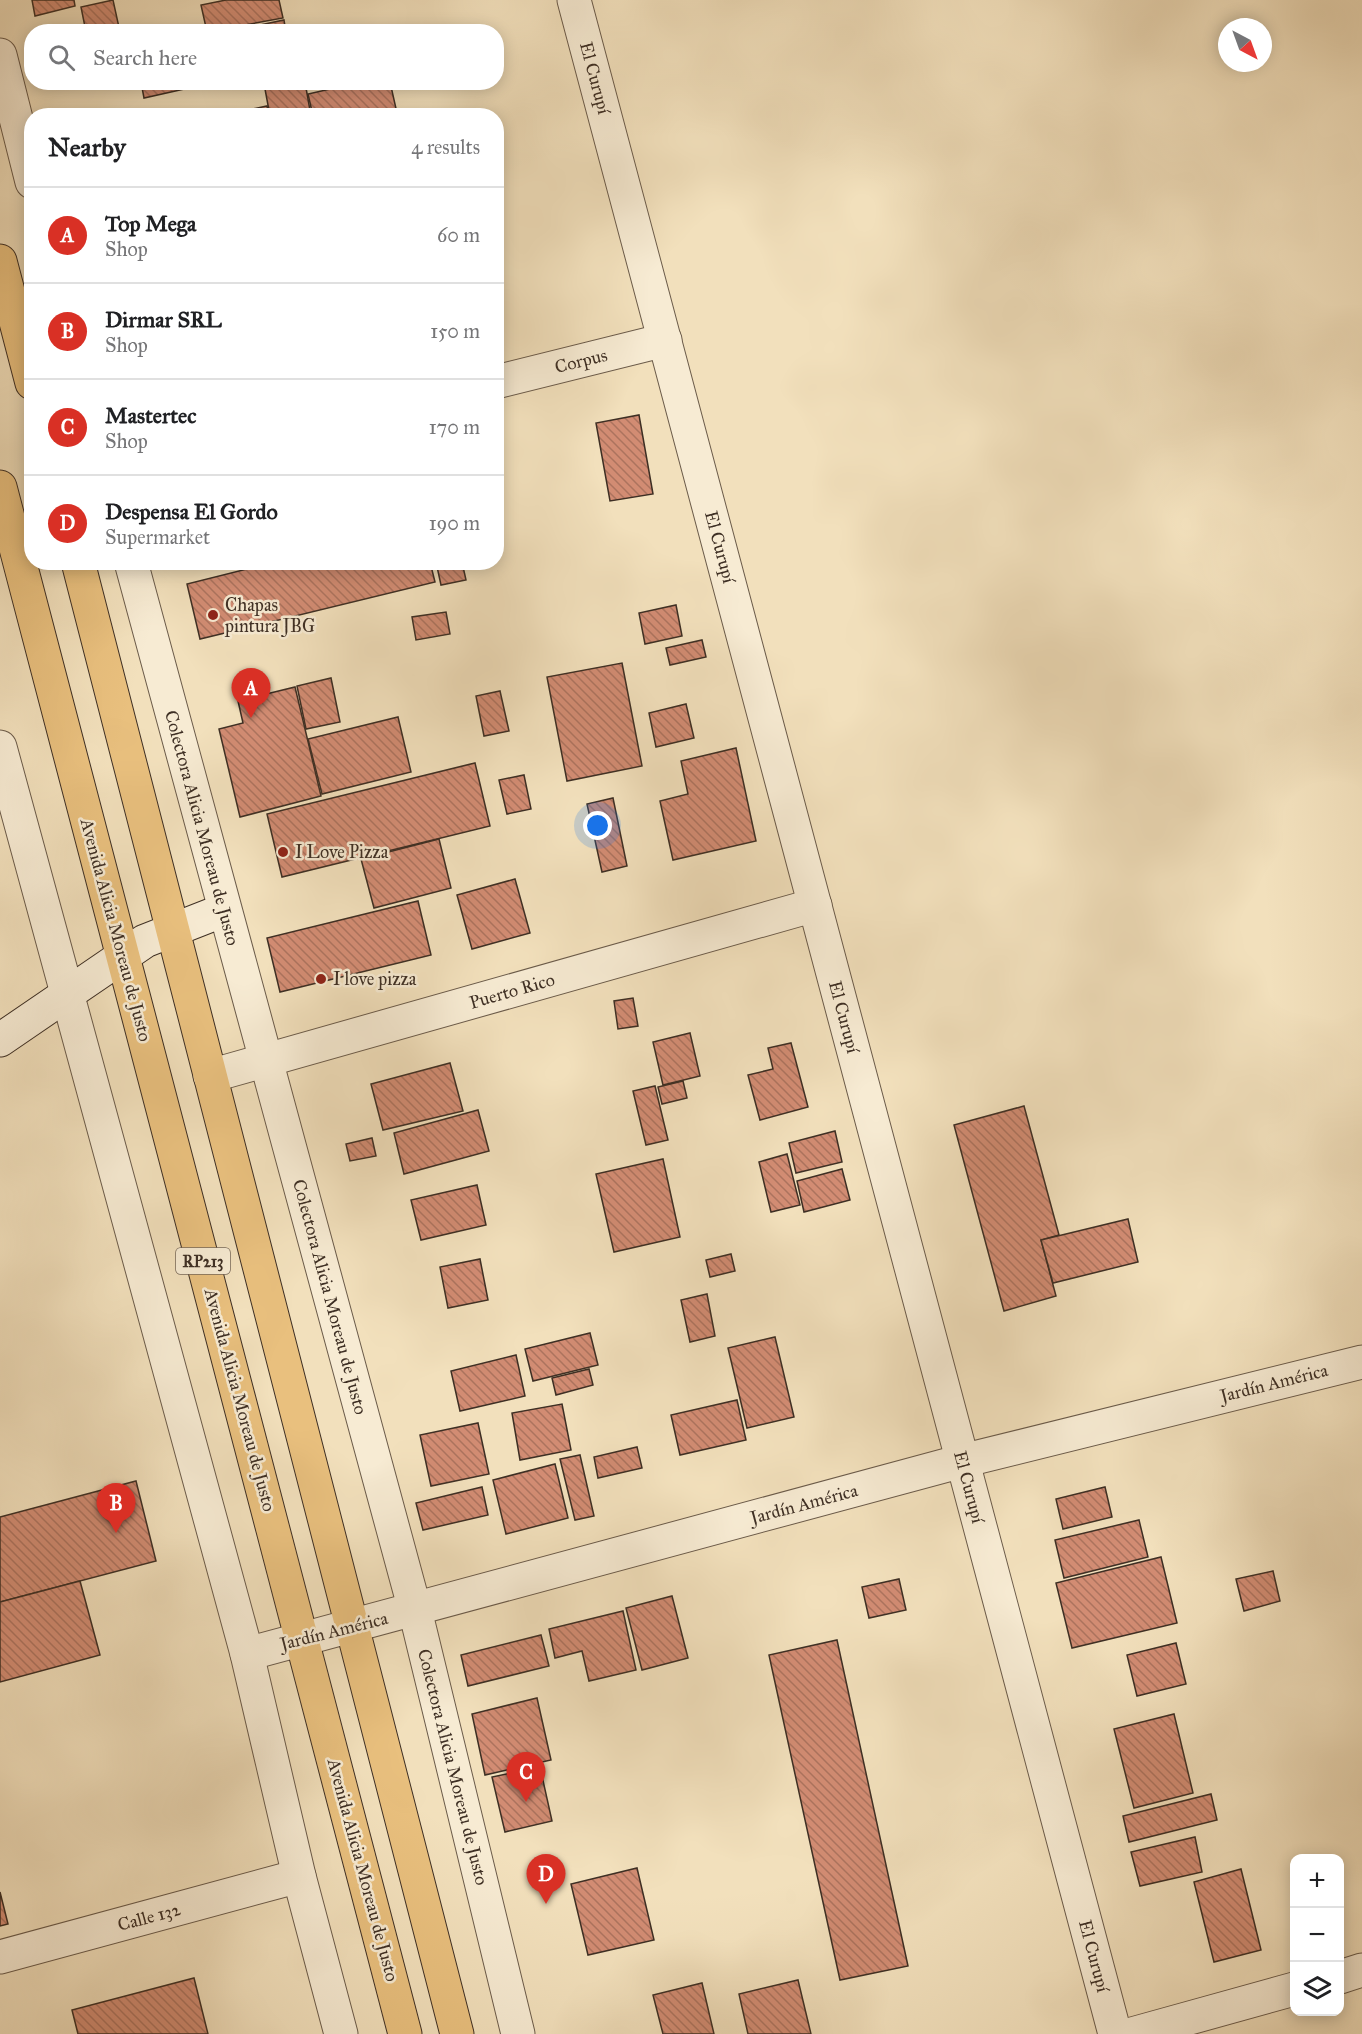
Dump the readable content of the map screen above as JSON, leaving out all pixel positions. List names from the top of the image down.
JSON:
{
  "streets": {
    "main road": ["Avenida Alicia Moreau de Justo", "RP213"],
    "street": [
      "El Curupí",
      "Corpus",
      "Colectora Alicia Moreau de Justo",
      "Puerto Rico",
      "Jardín América",
      "Calle 132"
    ]
  },
  "crossings": [
    ["El Curupí", "Corpus"],
    ["El Curupí", "Puerto Rico"],
    ["El Curupí", "Jardín América"],
    ["Colectora Alicia Moreau de Justo", "Puerto Rico"],
    ["Colectora Alicia Moreau de Justo", "Jardín América"],
    ["Avenida Alicia Moreau de Justo", "Jardín América"],
    ["Puerto Rico", "RP213"],
    ["RP213", "Jardín América"]
  ],
  "places": ["Chapas pintura JBG", "I Love Pizza", "I love pizza"],
  "north": "bottom right",
  "page": {
    "search": "Search here",
    "heading": ["Nearby", "4 results"],
    "list": [
      {
        "mark": "A",
        "name": "Top Mega",
        "note": "Shop",
        "value": "60 m"
      },
      {
        "mark": "B",
        "name": "Dirmar SRL",
        "note": "Shop",
        "value": "150 m"
      },
      {
        "mark": "C",
        "name": "Mastertec",
        "note": "Shop",
        "value": "170 m"
      },
      {
        "mark": "D",
        "name": "Despensa El Gordo",
        "note": "Supermarket",
        "value": "190 m"
      }
    ],
    "pins": [
      "A",
      "B",
      "C",
      "D"
    ],
    "map_buttons": ["+", "−"]
  }
}
